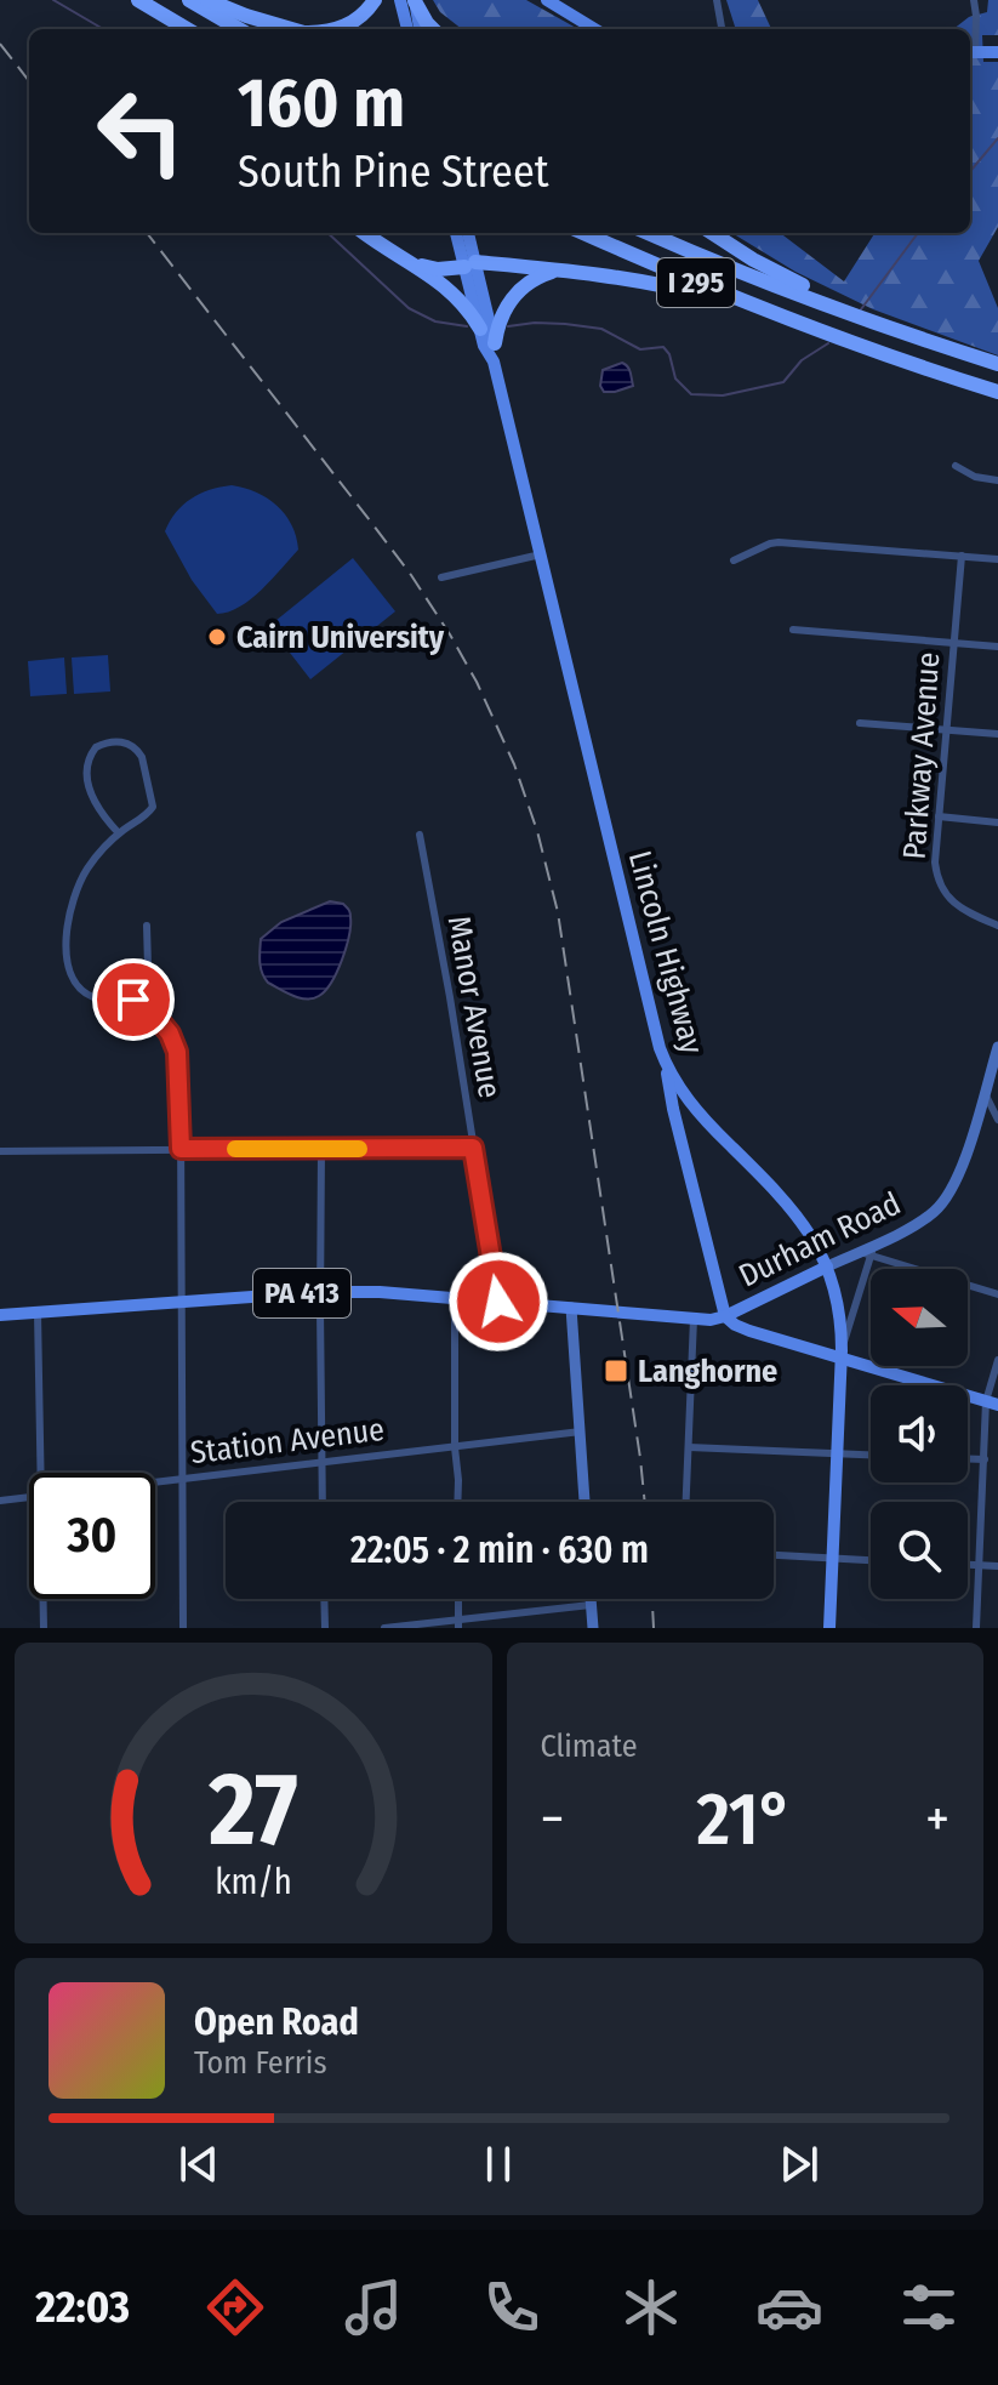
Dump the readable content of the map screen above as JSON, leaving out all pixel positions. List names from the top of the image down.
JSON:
{
  "streets": {
    "highway": ["I 295"],
    "main road": ["Lincoln Highway", "Durham Road", "PA 413"],
    "street": ["Parkway Avenue", "Manor Avenue", "Station Avenue"]
  },
  "crossings": [
    ["Lincoln Highway", "Durham Road"],
    ["Manor Avenue", "PA 413"],
    ["Durham Road", "PA 413"]
  ],
  "places": {
    "other": ["Cairn University"],
    "transit": ["Langhorne"]
  },
  "north": "left",
  "page": {
    "turn": ["160 m", "South Pine Street"],
    "limit": "30",
    "trip": "22:05 · 2 min · 630 m",
    "tile": "Climate",
    "heat": ["−", "21°", "+"],
    "song": ["Open Road", "Tom Ferris"],
    "tabs": "22:03",
    "gauge": ["27", "km/h"]
  }
}
